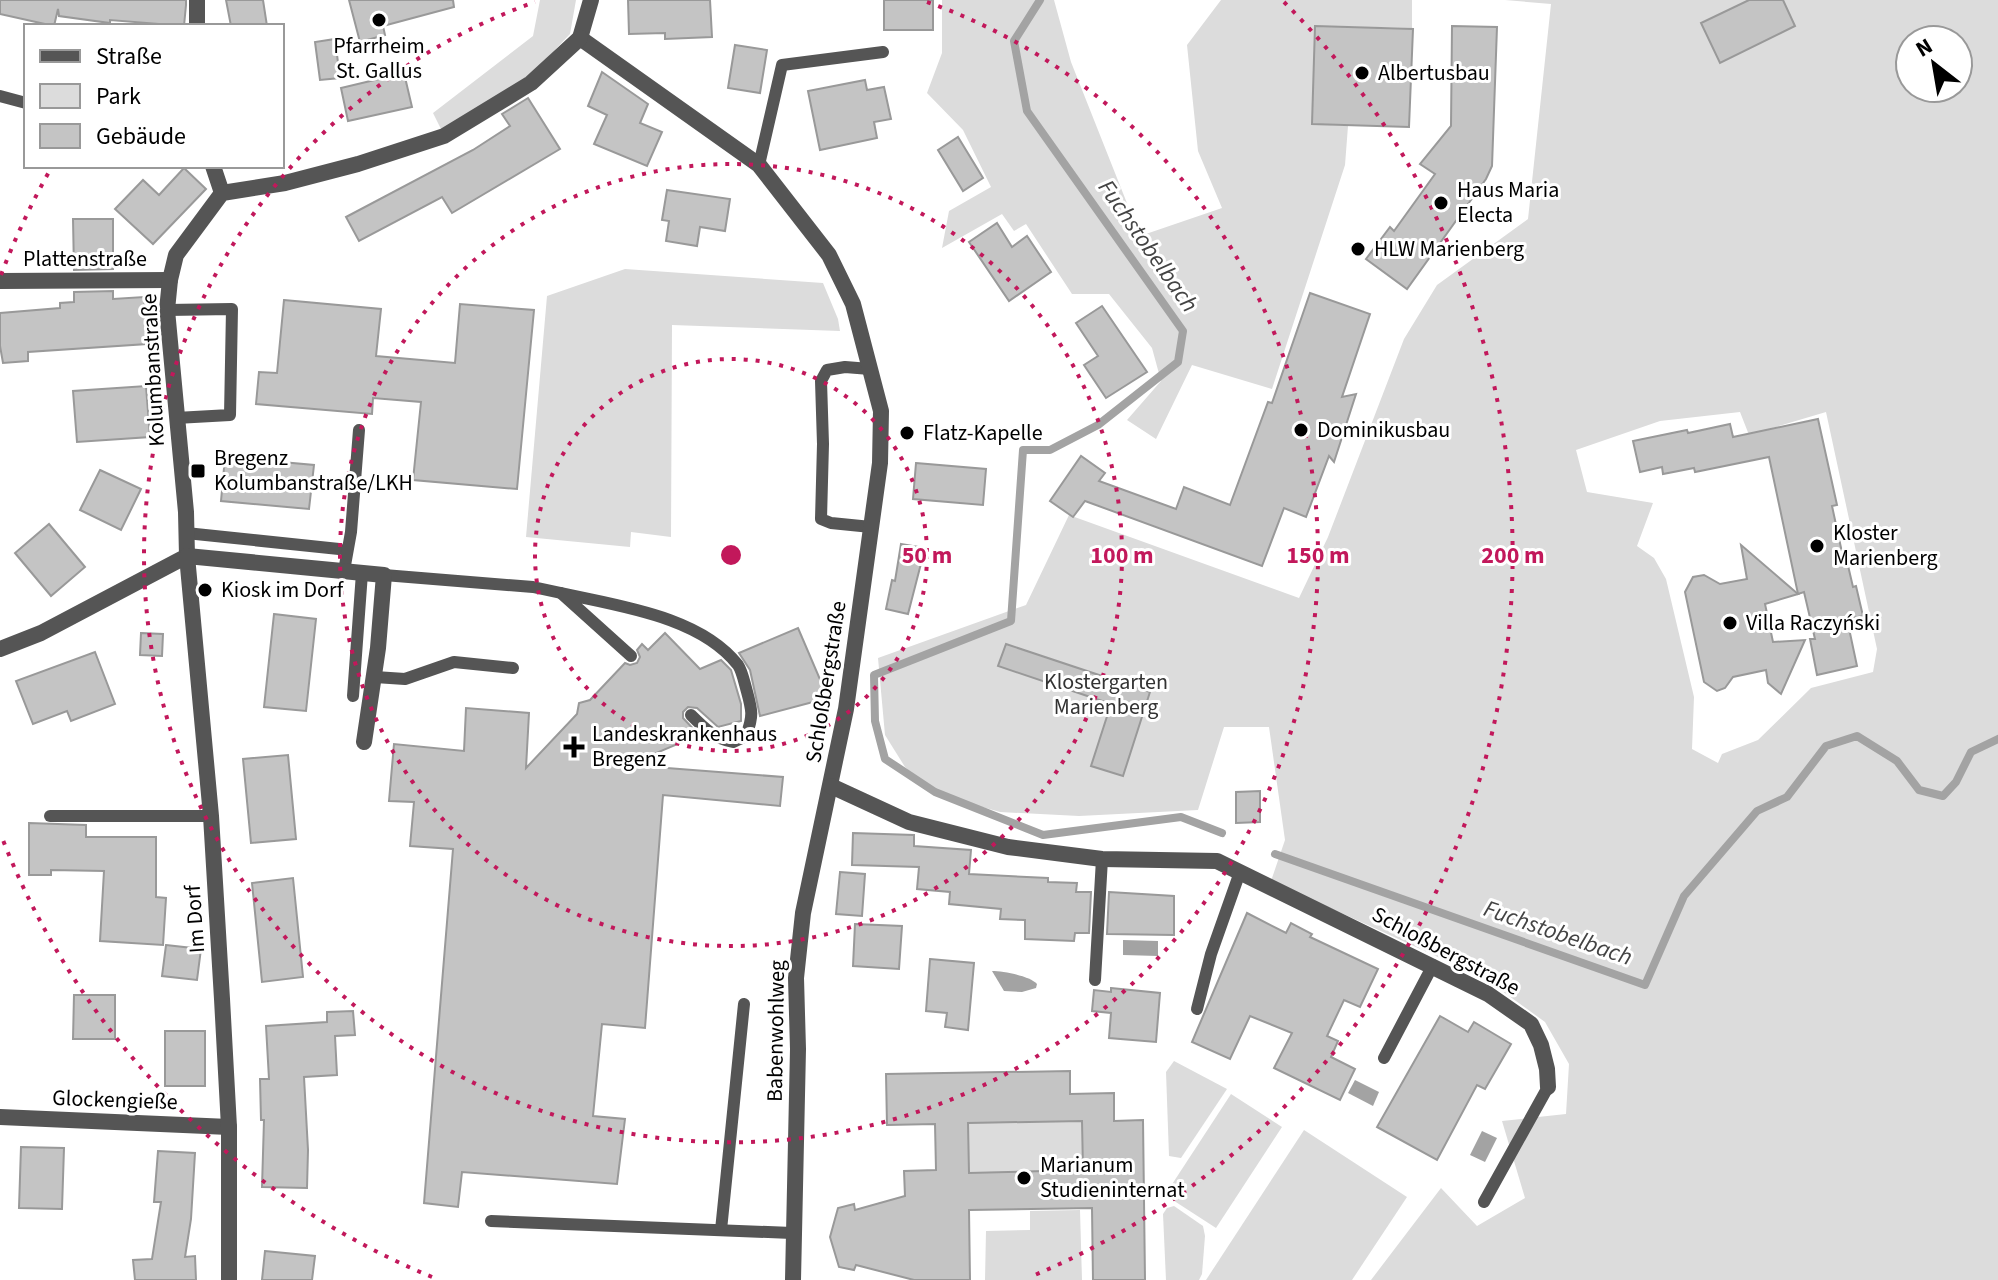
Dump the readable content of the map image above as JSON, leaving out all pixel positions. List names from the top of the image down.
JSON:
{
  "streets": {
    "street": [
      "Plattenstraße",
      "Kolumbanstraße",
      "Schloßbergstraße",
      "Im Dorf",
      "Babenwohlweg",
      "Glockengieße"
    ]
  },
  "crossings": [
    ["Plattenstraße", "Kolumbanstraße"],
    ["Kolumbanstraße", "Im Dorf"],
    ["Schloßbergstraße", "Babenwohlweg"],
    ["Im Dorf", "Glockengieße"]
  ],
  "water": ["Fuchstobelbach"],
  "parks": ["Klostergarten Marienberg"],
  "places": {
    "other": [
      "Pfarrheim St. Gallus",
      "Albertusbau",
      "Haus Maria Electa",
      "HLW Marienberg",
      "Dominikusbau",
      "Flatz-Kapelle",
      "Kloster Marienberg",
      "Kiosk im Dorf",
      "Villa Raczyński",
      "Marianum Studieninternat"
    ],
    "transit": ["Bregenz Kolumbanstraße/LKH"],
    "health": ["Landeskrankenhaus Bregenz"]
  },
  "legend": ["Straße", "Park", "Gebäude"],
  "north": "top left",
  "rings": [
    "50 m",
    "100 m",
    "150 m",
    "200 m"
  ]
}
